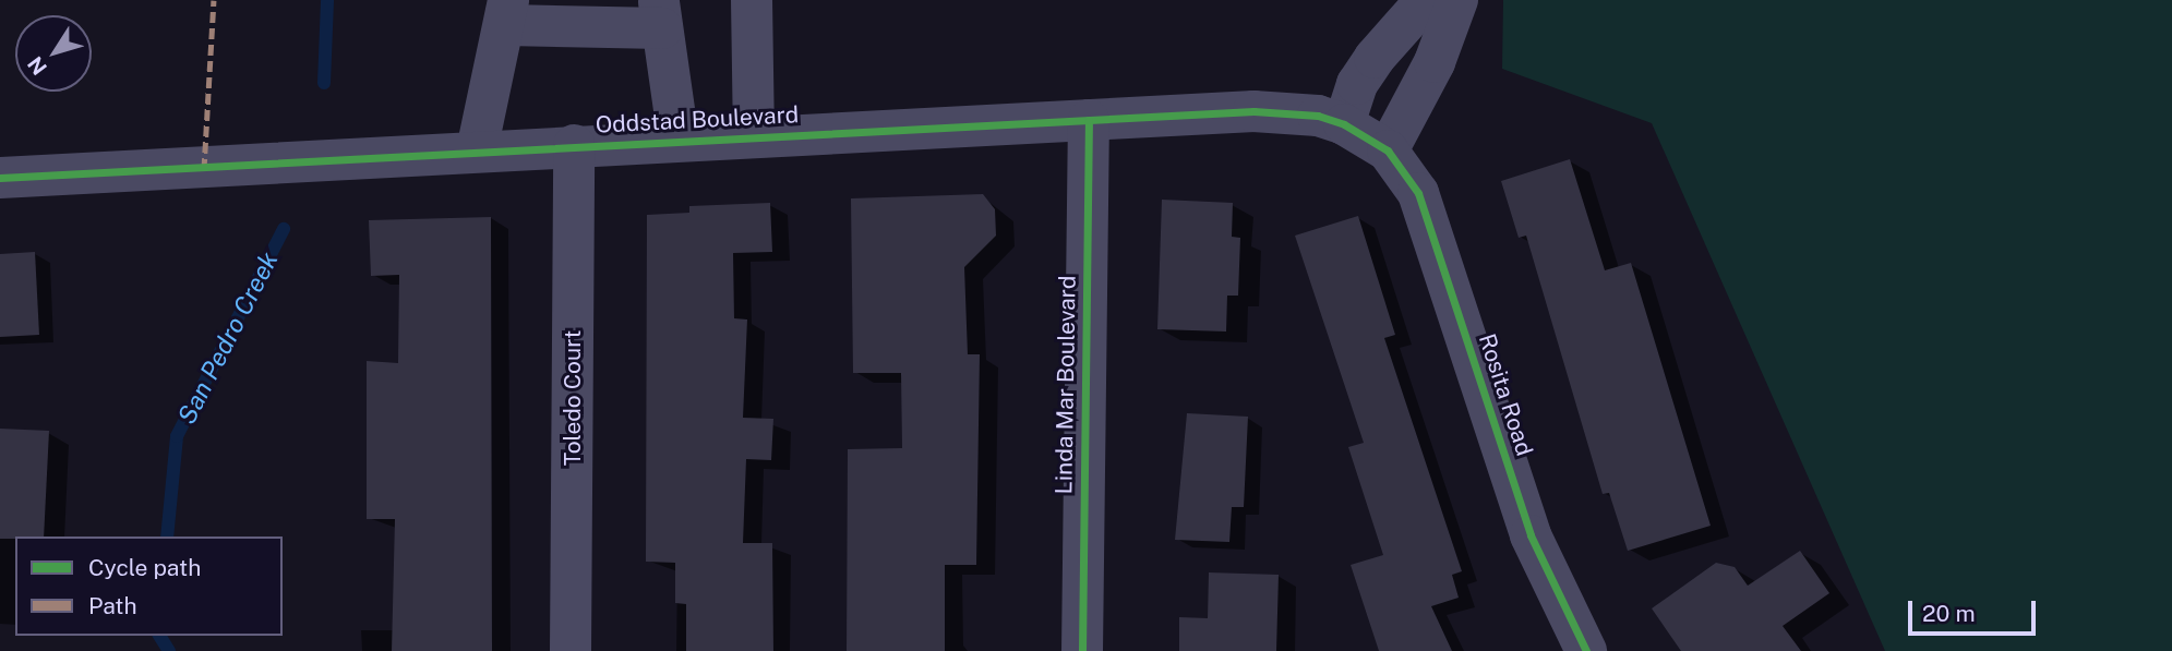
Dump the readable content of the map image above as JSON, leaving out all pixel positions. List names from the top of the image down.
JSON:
{
  "streets": {
    "street": [
      "Oddstad Boulevard",
      "Linda Mar Boulevard",
      "Rosita Road",
      "Toledo Court"
    ]
  },
  "crossings": [
    ["Oddstad Boulevard", "Linda Mar Boulevard"],
    ["Oddstad Boulevard", "Rosita Road"],
    ["Oddstad Boulevard", "Toledo Court"]
  ],
  "water": ["San Pedro Creek"],
  "legend": ["Cycle path", "Path"],
  "scale_bar": "20 m",
  "north": "bottom left"
}
